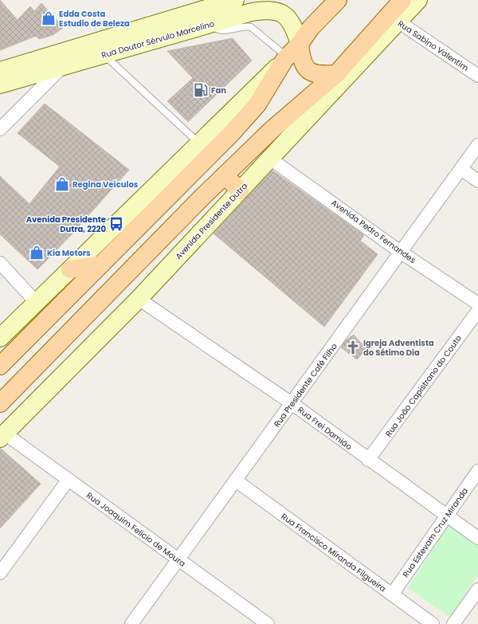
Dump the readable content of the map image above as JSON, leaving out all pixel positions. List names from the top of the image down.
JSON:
{
  "streets": {
    "main road": ["Avenida Presidente Dutra"],
    "street": [
      "Rua Doutor Sérvulo Marcelino",
      "Rua Sabino Valentim",
      "Avenida Pedro Fernandes",
      "Rua Presidente Café Filho",
      "Rua João Capistrano do Couto",
      "Rua Frei Damião",
      "Rua Joaquim Felício de Moura",
      "Rua Estevam Cruz Miranda",
      "Rua Francisco Miranda Filgueira"
    ]
  },
  "crossings": [
    ["Rua Sabino Valentim", "Avenida Presidente Dutra"],
    ["Avenida Presidente Dutra", "Avenida Pedro Fernandes"],
    ["Avenida Presidente Dutra", "Rua Frei Damião"],
    ["Avenida Presidente Dutra", "Rua Joaquim Felício de Moura"],
    ["Avenida Pedro Fernandes", "Rua Presidente Café Filho"],
    ["Rua Presidente Café Filho", "Rua Frei Damião"],
    ["Rua Presidente Café Filho", "Rua Joaquim Felício de Moura"],
    ["Rua Presidente Café Filho", "Rua Francisco Miranda Filgueira"],
    ["Rua João Capistrano do Couto", "Rua Frei Damião"],
    ["Rua Frei Damião", "Rua Estevam Cruz Miranda"],
    ["Rua Estevam Cruz Miranda", "Rua Francisco Miranda Filgueira"]
  ],
  "places": {
    "shop": ["Edda Costa Estudio de Beleza", "Regina Veículos", "Kia Motors"],
    "fuel station": ["Fan"],
    "bus stop": ["Avenida Presidente Dutra, 2220"],
    "church": ["Igreja Adventista do Sétimo Dia"]
  }
}
